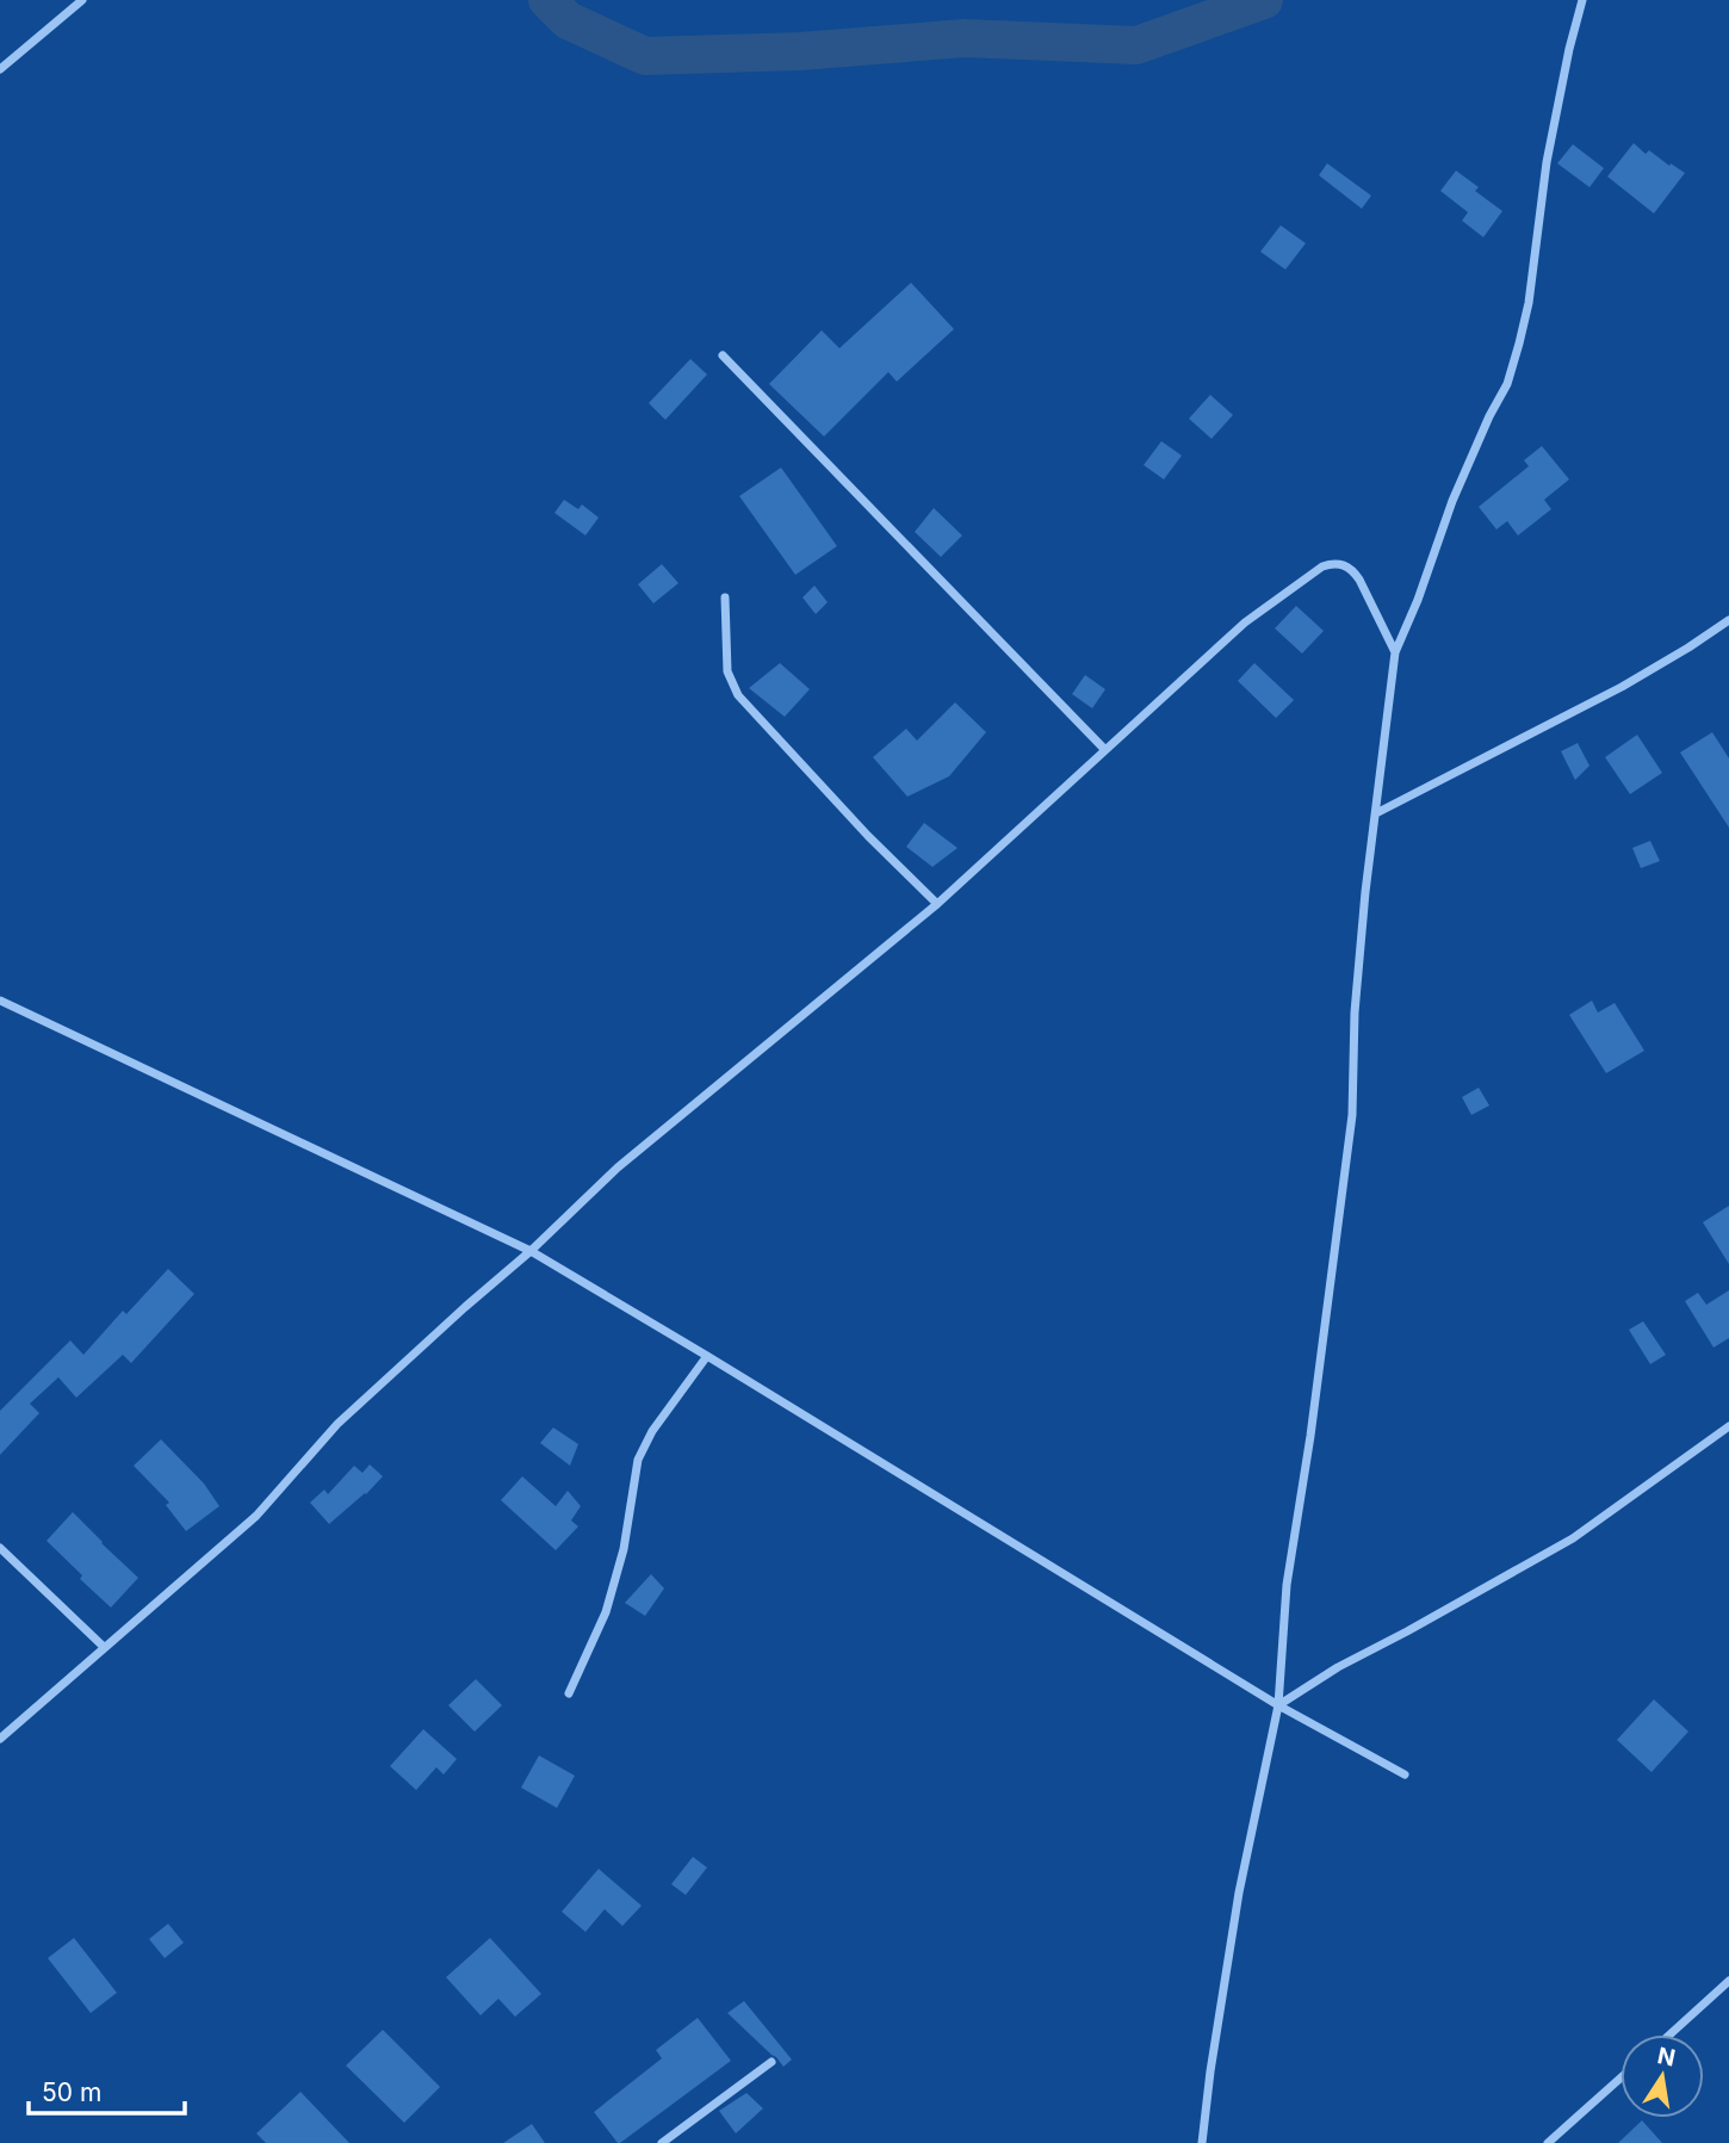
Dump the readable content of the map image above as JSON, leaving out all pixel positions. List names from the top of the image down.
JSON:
{
  "scale_bar": "50 m",
  "north": "top"
}
